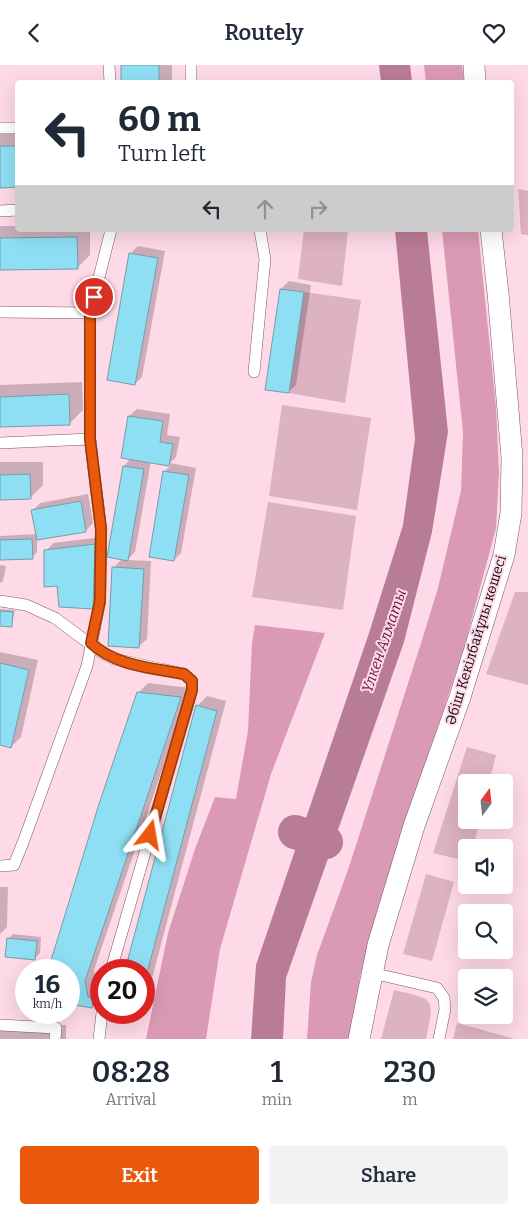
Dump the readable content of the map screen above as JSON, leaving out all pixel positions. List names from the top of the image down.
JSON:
{
  "streets": {
    "street": ["Әбіш Кекілбайұлы көшесі"]
  },
  "water": ["Үлкен Алматы"],
  "north": "top",
  "page": {
    "header": "Routely",
    "turn": ["60 m", "Turn left"],
    "speed": "16 km/h",
    "limit": "20",
    "eta": [
      "08:28",
      "Arrival",
      "1",
      "min",
      "230",
      "m"
    ],
    "buttons": ["Exit", "Share"]
  }
}
